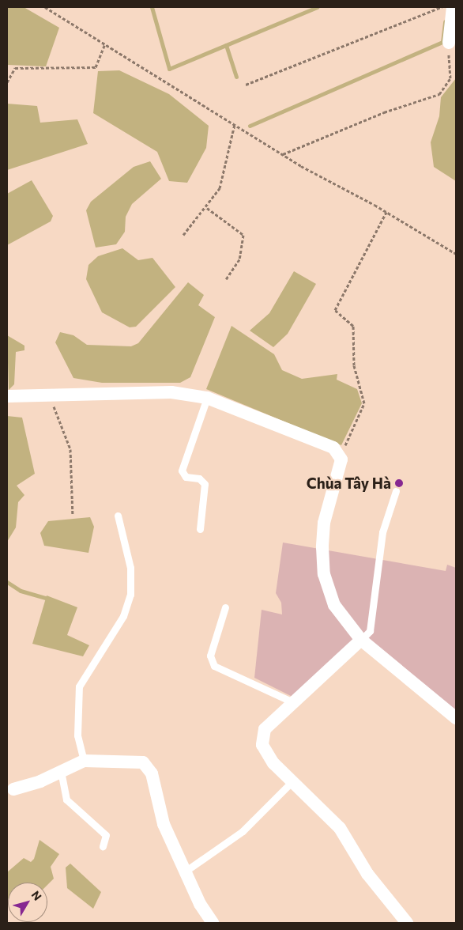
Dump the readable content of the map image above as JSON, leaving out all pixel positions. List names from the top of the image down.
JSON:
{
  "places": ["Chùa Tây Hà"],
  "north": "top right"
}
